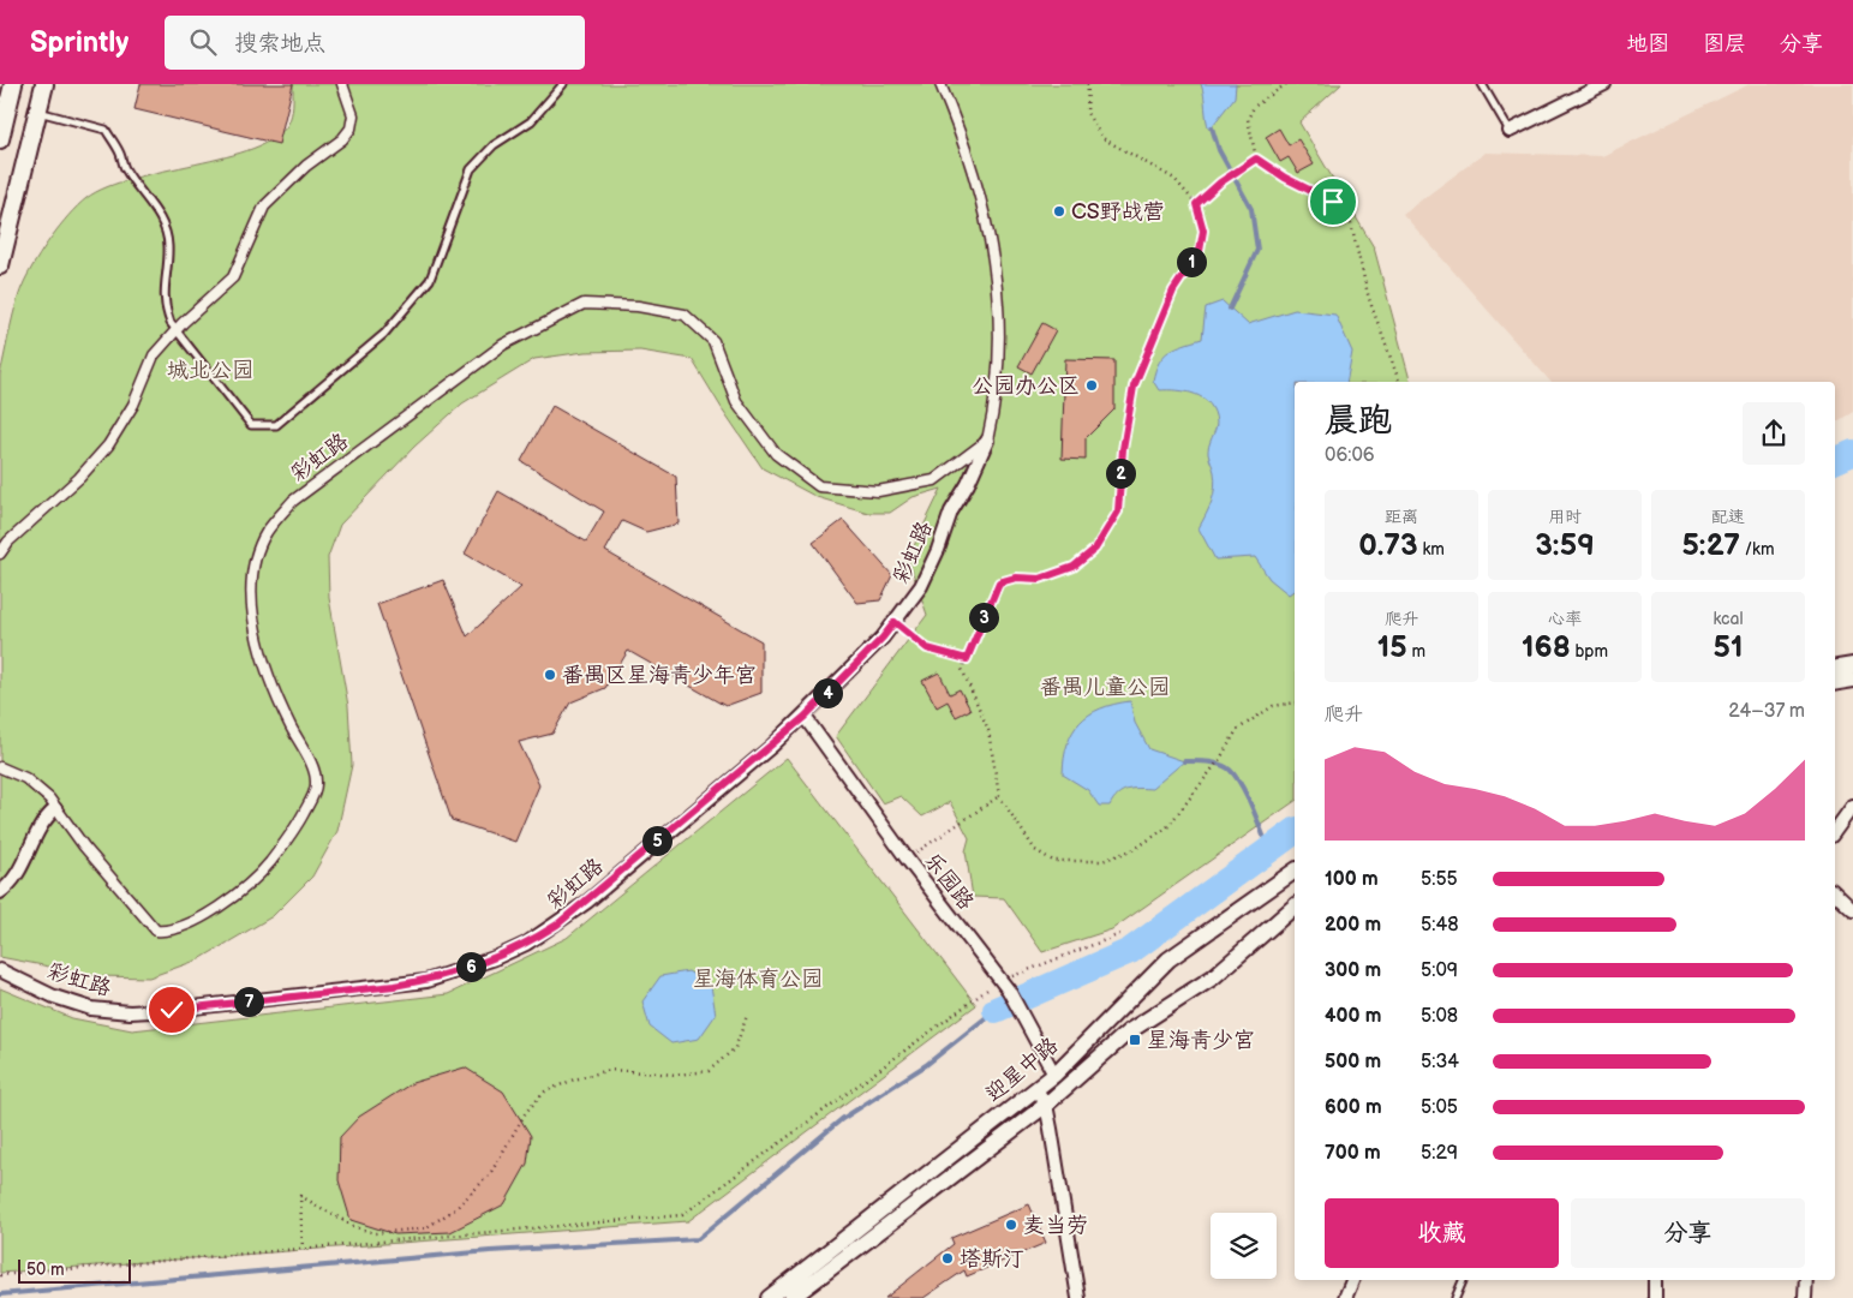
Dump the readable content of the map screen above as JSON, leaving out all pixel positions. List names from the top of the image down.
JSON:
{
  "streets": {
    "street": ["彩虹路", "乐园路", "迎星中路"]
  },
  "crossings": [
    ["彩虹路", "乐园路"],
    ["乐园路", "迎星中路"]
  ],
  "parks": ["城北公园", "番禺儿童公园", "星海体育公园"],
  "places": {
    "other": [
      "CS野战营",
      "公园办公区",
      "番禺区星海青少年宫",
      "麦当劳",
      "塔斯汀"
    ],
    "transit": ["星海青少宫"]
  },
  "scale_bar": "50 m",
  "page": {
    "header": "Sprintly",
    "search": "搜索地点",
    "nav": ["地图", "图层", "分享"],
    "pins": [
      "1",
      "2",
      "3",
      "4",
      "5",
      "6",
      "7"
    ],
    "heading": ["晨跑", "06:06"],
    "stats": [
      ["距离", "0.73 km"],
      ["用时", "3:59"],
      ["配速", "5:27 /km"],
      ["爬升", "15 m"],
      ["心率", "168 bpm"],
      ["kcal", "51"]
    ],
    "chart": ["爬升", "24–37 m"],
    "list": [
      {
        "name": "100 m",
        "note": "5:55"
      },
      {
        "name": "200 m",
        "note": "5:48"
      },
      {
        "name": "300 m",
        "note": "5:09"
      },
      {
        "name": "400 m",
        "note": "5:08"
      },
      {
        "name": "500 m",
        "note": "5:34"
      },
      {
        "name": "600 m",
        "note": "5:05"
      },
      {
        "name": "700 m",
        "note": "5:29"
      }
    ],
    "buttons": ["收藏", "分享"],
    "scale": "50 m"
  }
}
